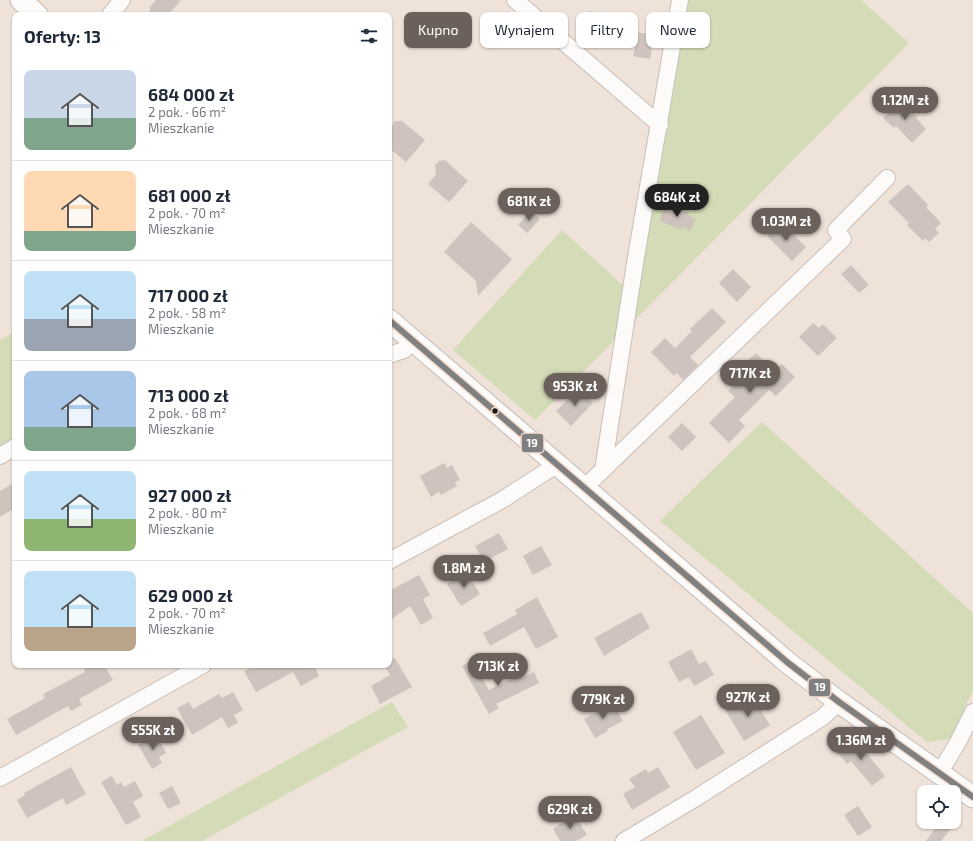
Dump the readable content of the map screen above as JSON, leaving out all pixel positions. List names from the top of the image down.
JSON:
{
  "lines": ["transit line 19"],
  "page": {
    "chip": [
      "Kupno",
      "Wynajem",
      "Filtry",
      "Nowe"
    ],
    "heading": "Oferty: 13",
    "list": [
      {
        "name": "684 000 zł",
        "note": "2 pok. · 66 m² · Mieszkanie"
      },
      {
        "name": "681 000 zł",
        "note": "2 pok. · 70 m² · Mieszkanie"
      },
      {
        "name": "717 000 zł",
        "note": "2 pok. · 58 m² · Mieszkanie"
      },
      {
        "name": "713 000 zł",
        "note": "2 pok. · 68 m² · Mieszkanie"
      },
      {
        "name": "927 000 zł",
        "note": "2 pok. · 80 m² · Mieszkanie"
      },
      {
        "name": "629 000 zł",
        "note": "2 pok. · 70 m² · Mieszkanie"
      }
    ],
    "price": [
      "1.12M zł",
      "684K zł",
      "681K zł",
      "1.03M zł",
      "717K zł",
      "953K zł",
      "1.8M zł",
      "713K zł",
      "927K zł",
      "779K zł",
      "555K zł",
      "1.36M zł",
      "629K zł"
    ]
  }
}
